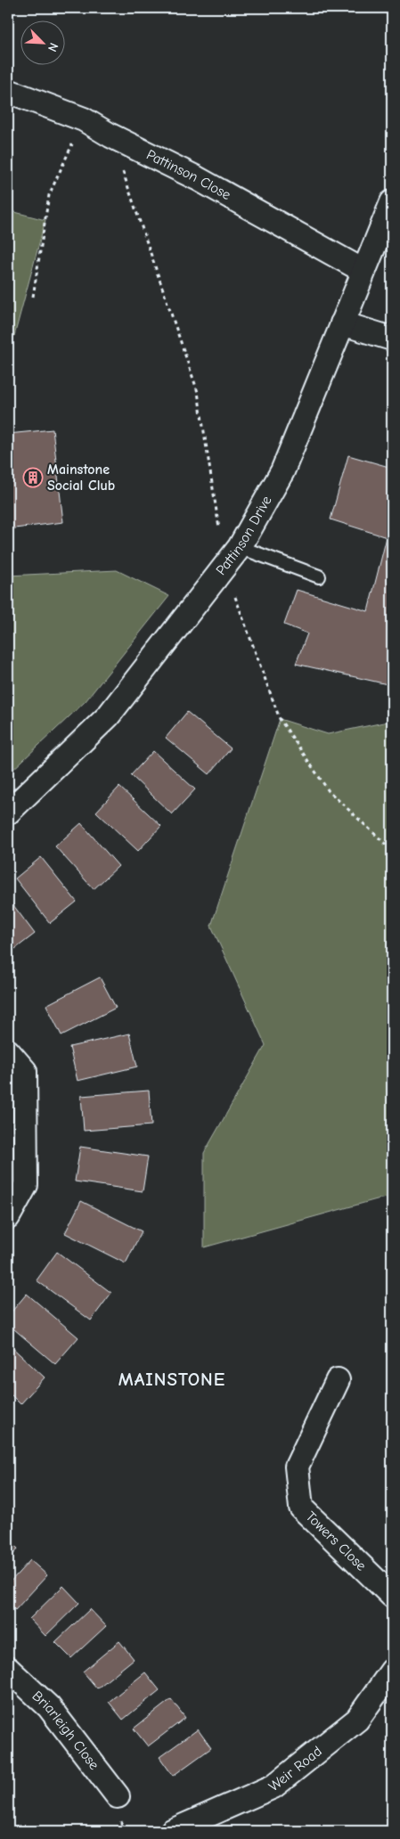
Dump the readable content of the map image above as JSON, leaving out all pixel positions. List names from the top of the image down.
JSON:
{
  "streets": {
    "street": [
      "Pattinson Close",
      "Pattinson Drive",
      "Towers Close",
      "Briarleigh Close",
      "Weir Road"
    ]
  },
  "crossings": [
    ["Pattinson Close", "Pattinson Drive"]
  ],
  "districts": ["MAINSTONE"],
  "places": {
    "building": ["Mainstone Social Club"]
  },
  "north": "bottom right"
}
